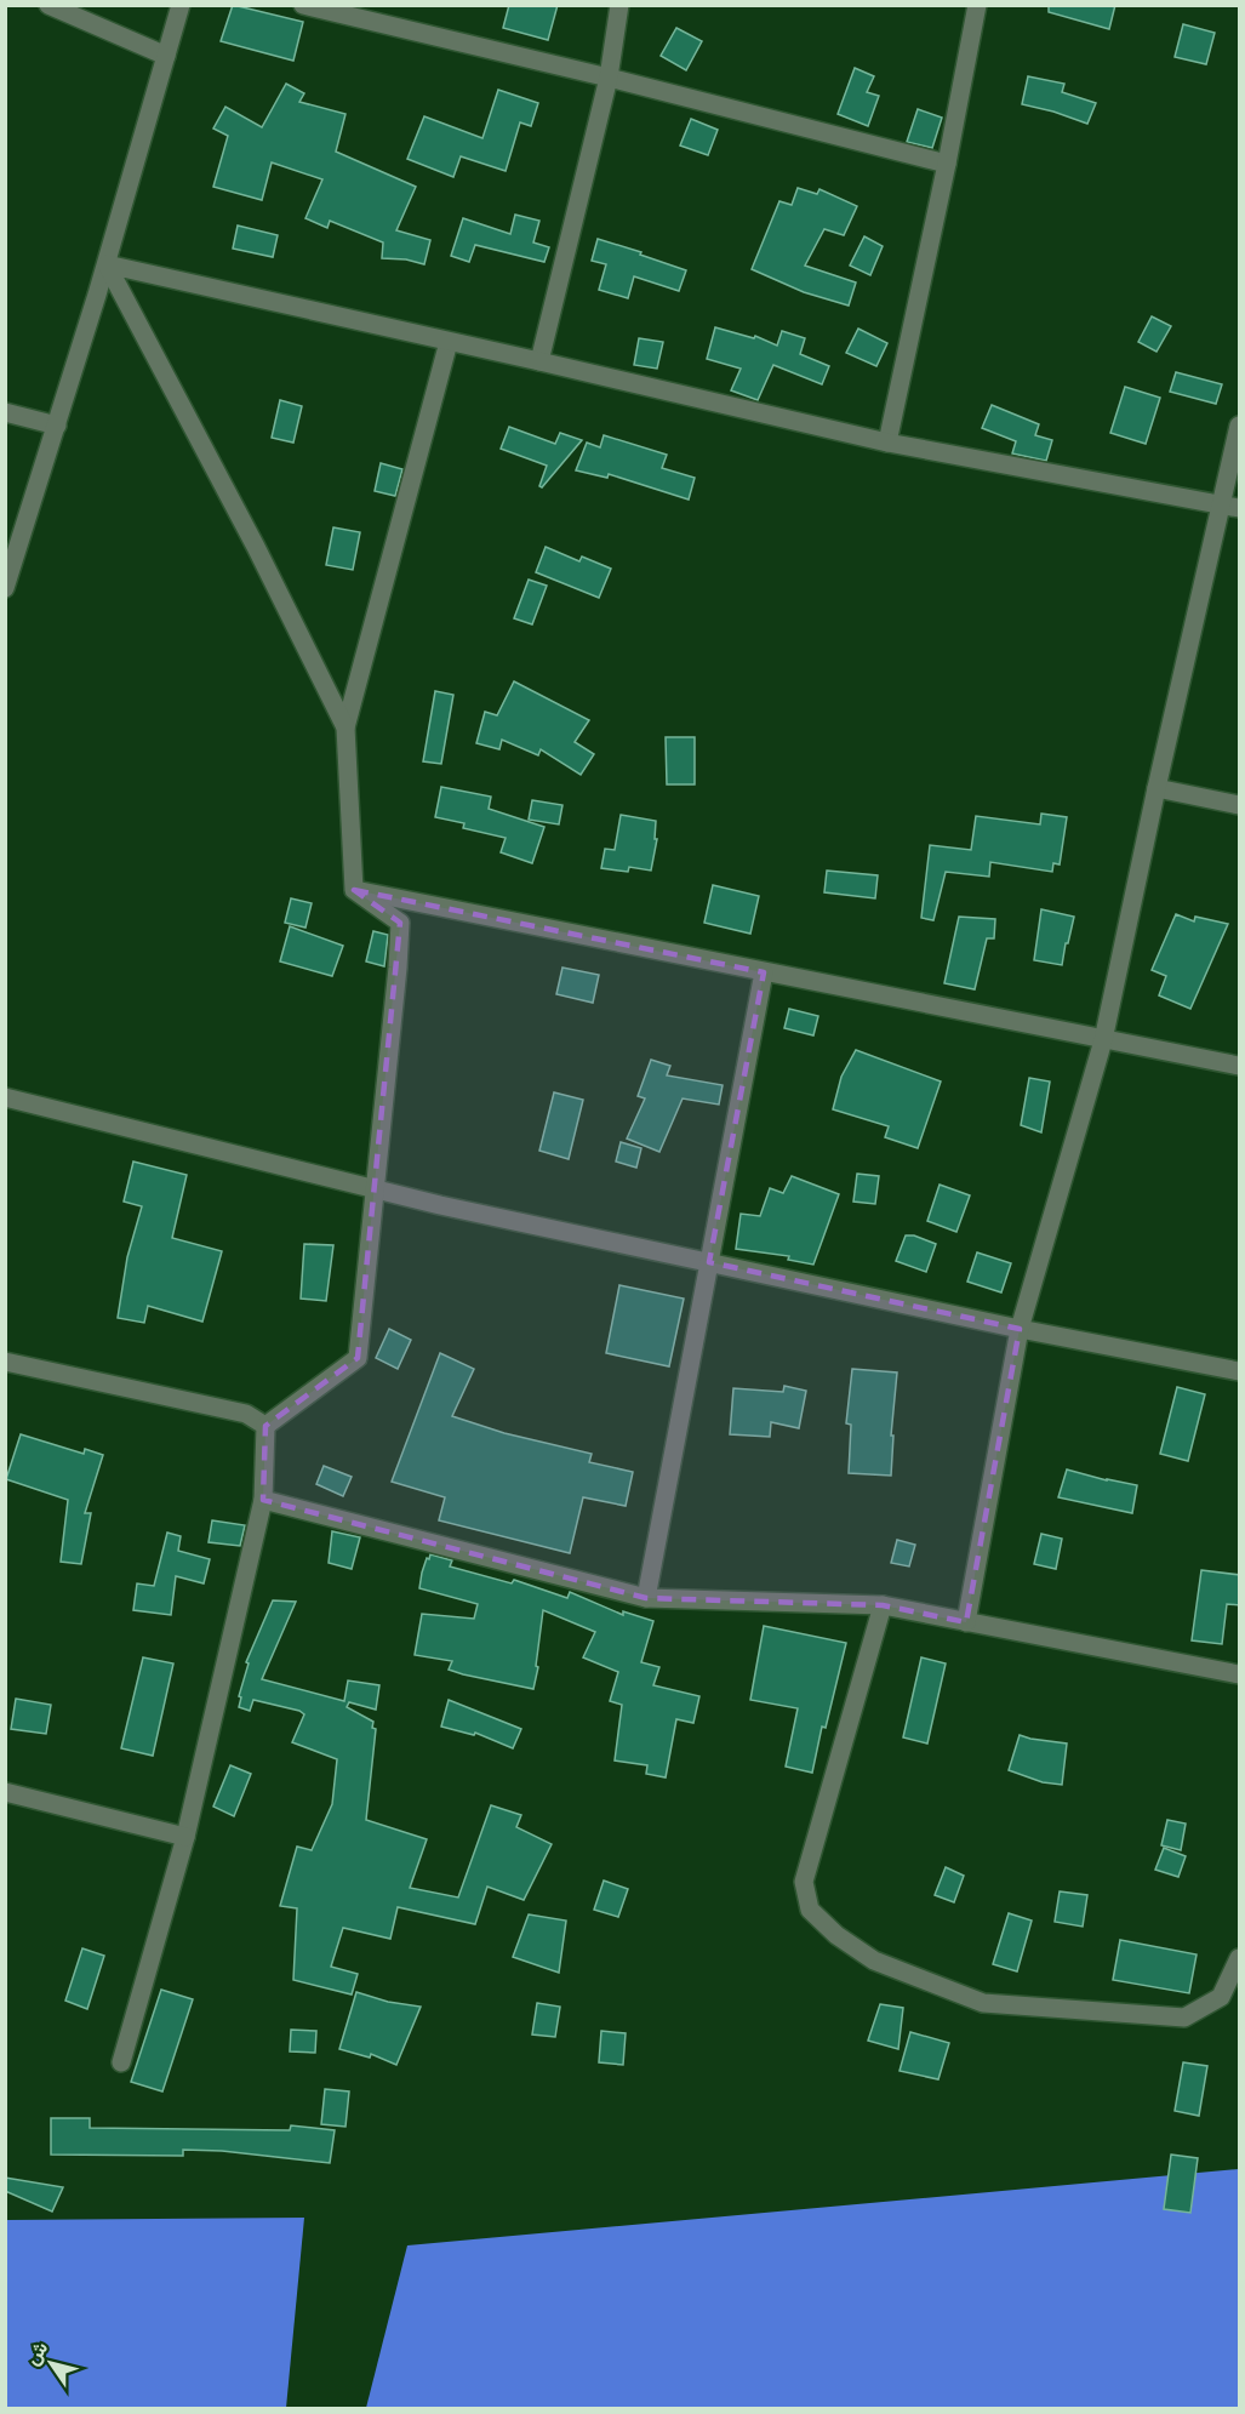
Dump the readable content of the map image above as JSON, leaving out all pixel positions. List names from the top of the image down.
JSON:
{
  "north": "top left"
}
